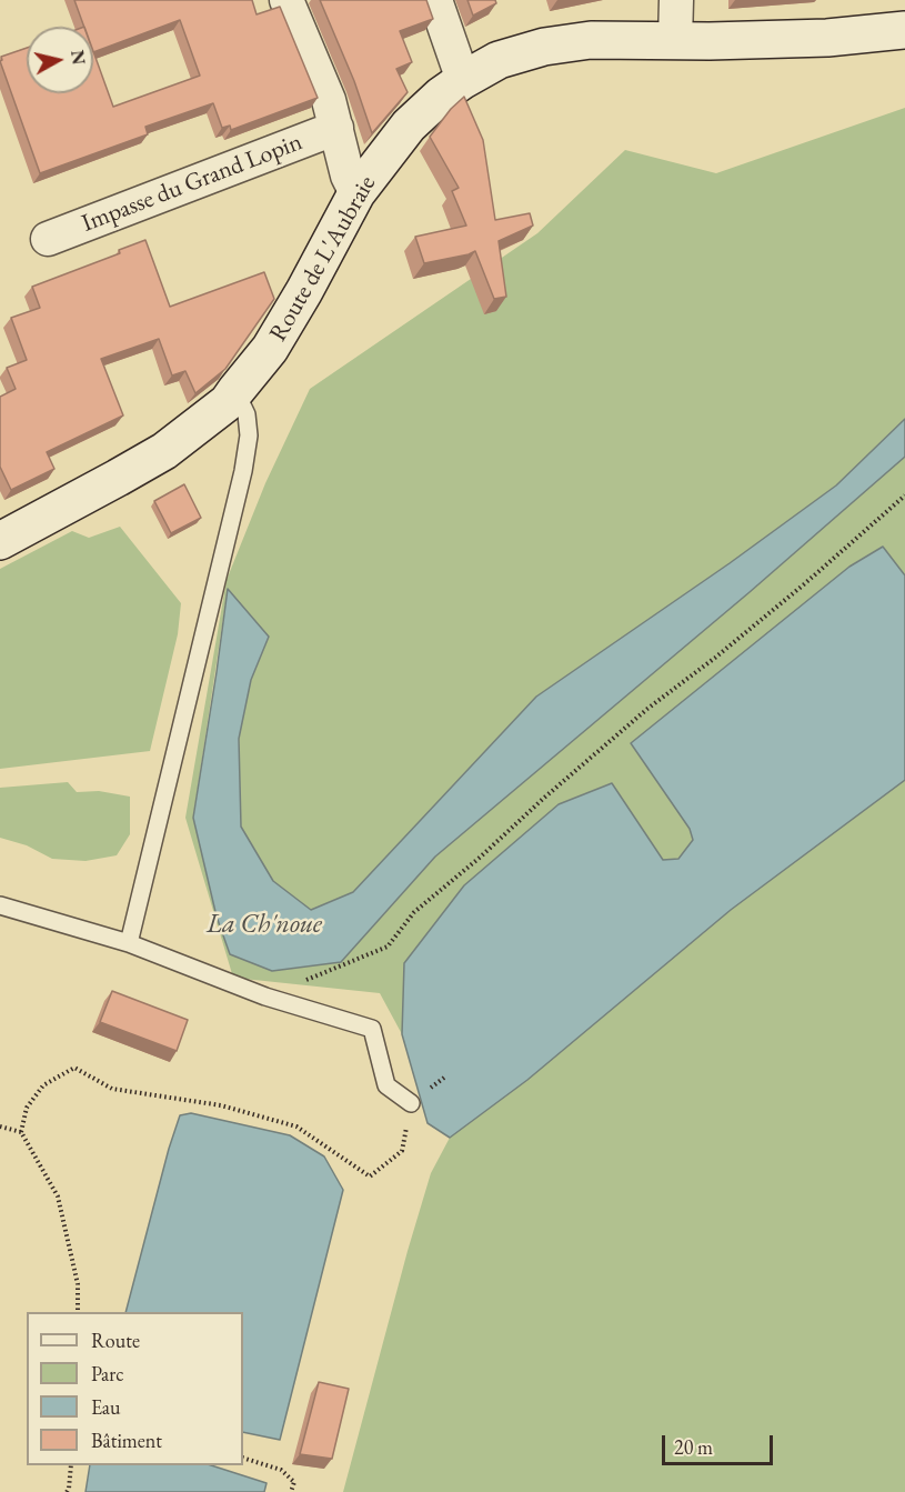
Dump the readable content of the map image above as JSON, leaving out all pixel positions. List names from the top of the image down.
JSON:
{
  "streets": {
    "street": ["Impasse du Grand Lopin", "Route de L'Aubraie"]
  },
  "water": ["La Ch'noue"],
  "legend": [
    "Route",
    "Parc",
    "Eau",
    "Bâtiment"
  ],
  "scale_bar": "20 m",
  "north": "right"
}
